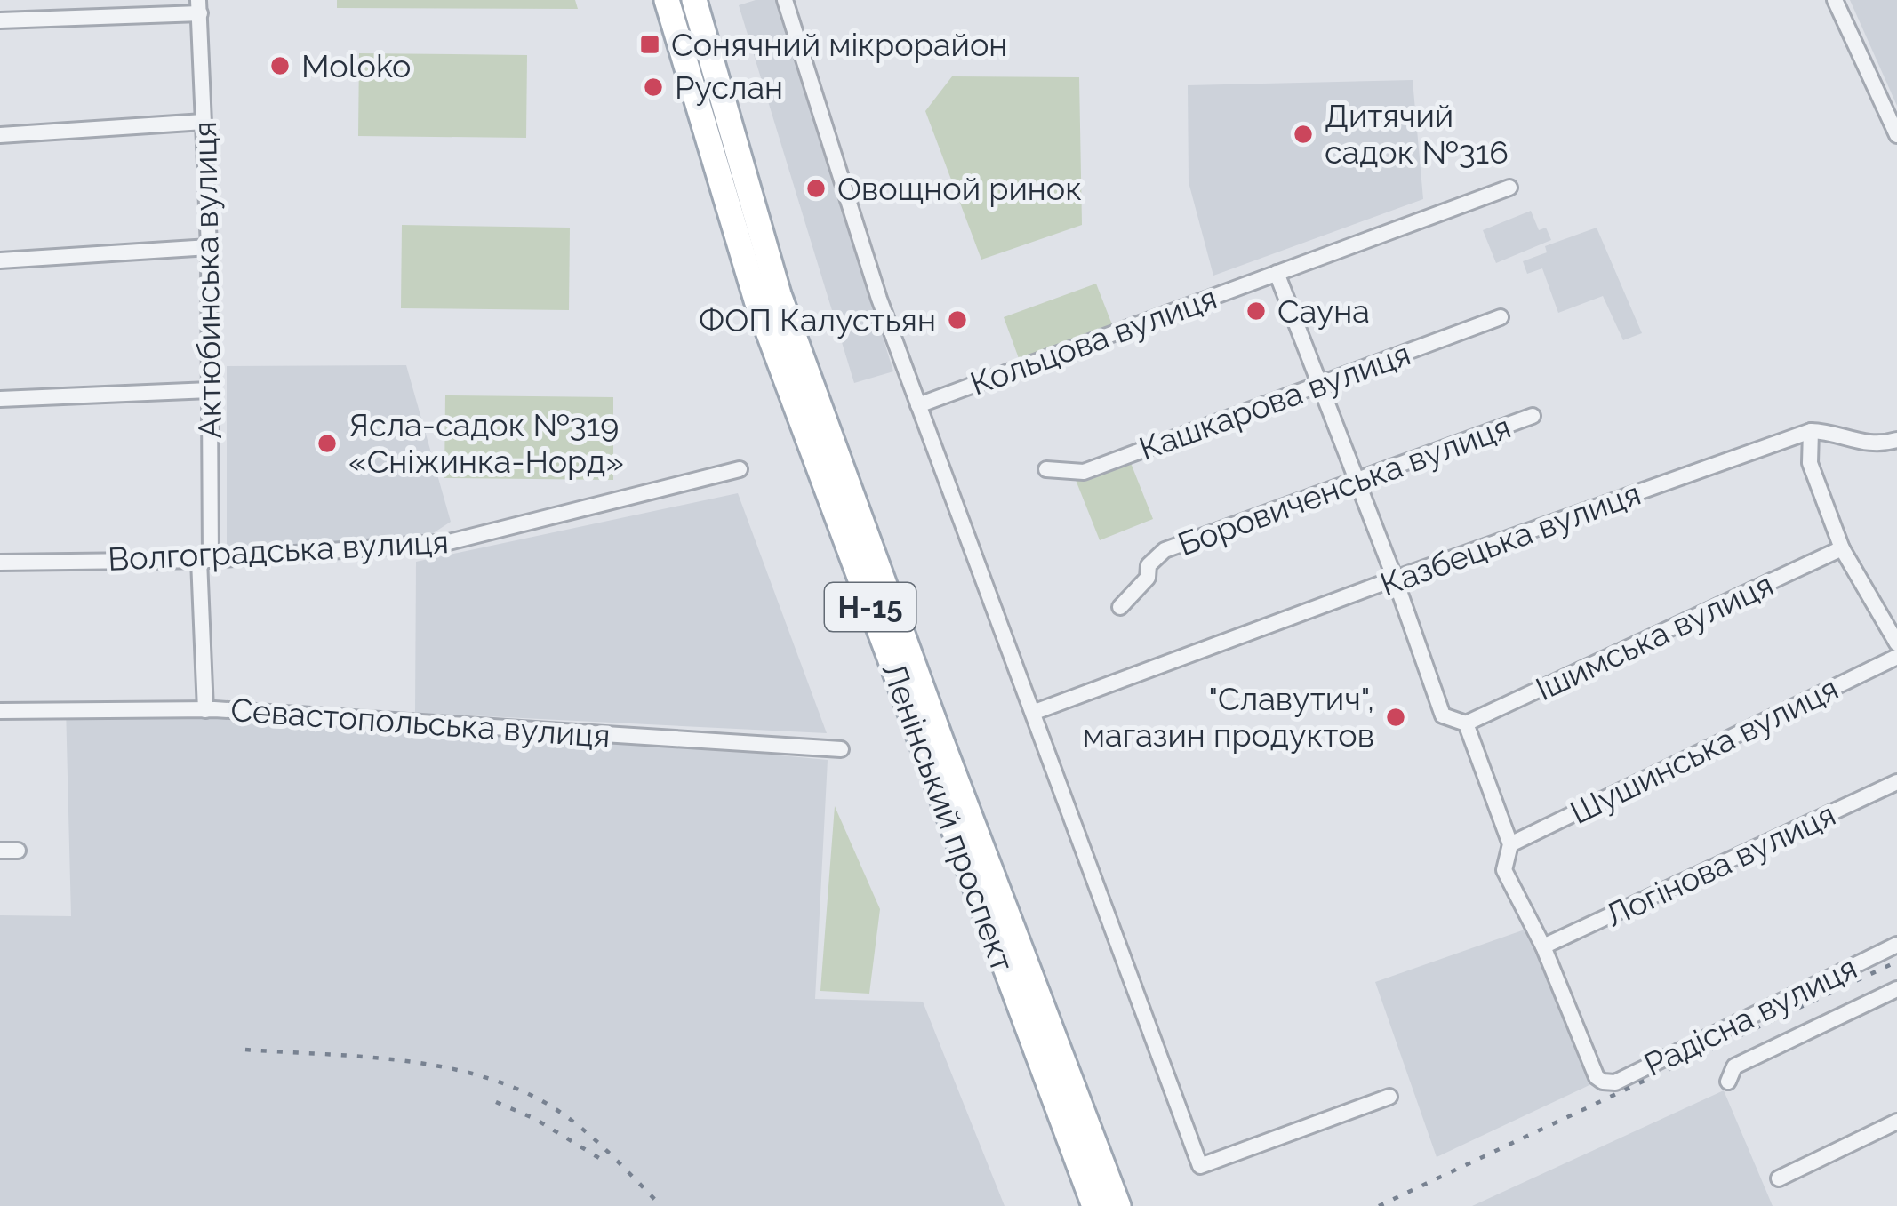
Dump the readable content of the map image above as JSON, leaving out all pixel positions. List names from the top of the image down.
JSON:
{
  "streets": {
    "main road": ["Н-15", "Ленінський проспект"],
    "street": [
      "Актюбинська вулиця",
      "Кольцова вулиця",
      "Кашкарова вулиця",
      "Боровиченська вулиця",
      "Казбецька вулиця",
      "Волгоградська вулиця",
      "Ішимська вулиця",
      "Севастопольська вулиця",
      "Шушинська вулиця",
      "Логінова вулиця",
      "Радісна вулиця"
    ]
  },
  "crossings": [
    ["Актюбинська вулиця", "Волгоградська вулиця"],
    ["Актюбинська вулиця", "Севастопольська вулиця"],
    ["Логінова вулиця", "Радісна вулиця"]
  ],
  "places": {
    "transit": ["Сонячний мікрорайон"],
    "other": [
      "Moloko",
      "Руслан",
      "Дитячий садок №316",
      "Овощной ринок",
      "Сауна",
      "ФОП Калустьян",
      "Ясла-садок №319 «Сніжинка-Норд»",
      "\"Славутич\", магазин продуктов"
    ]
  }
}
